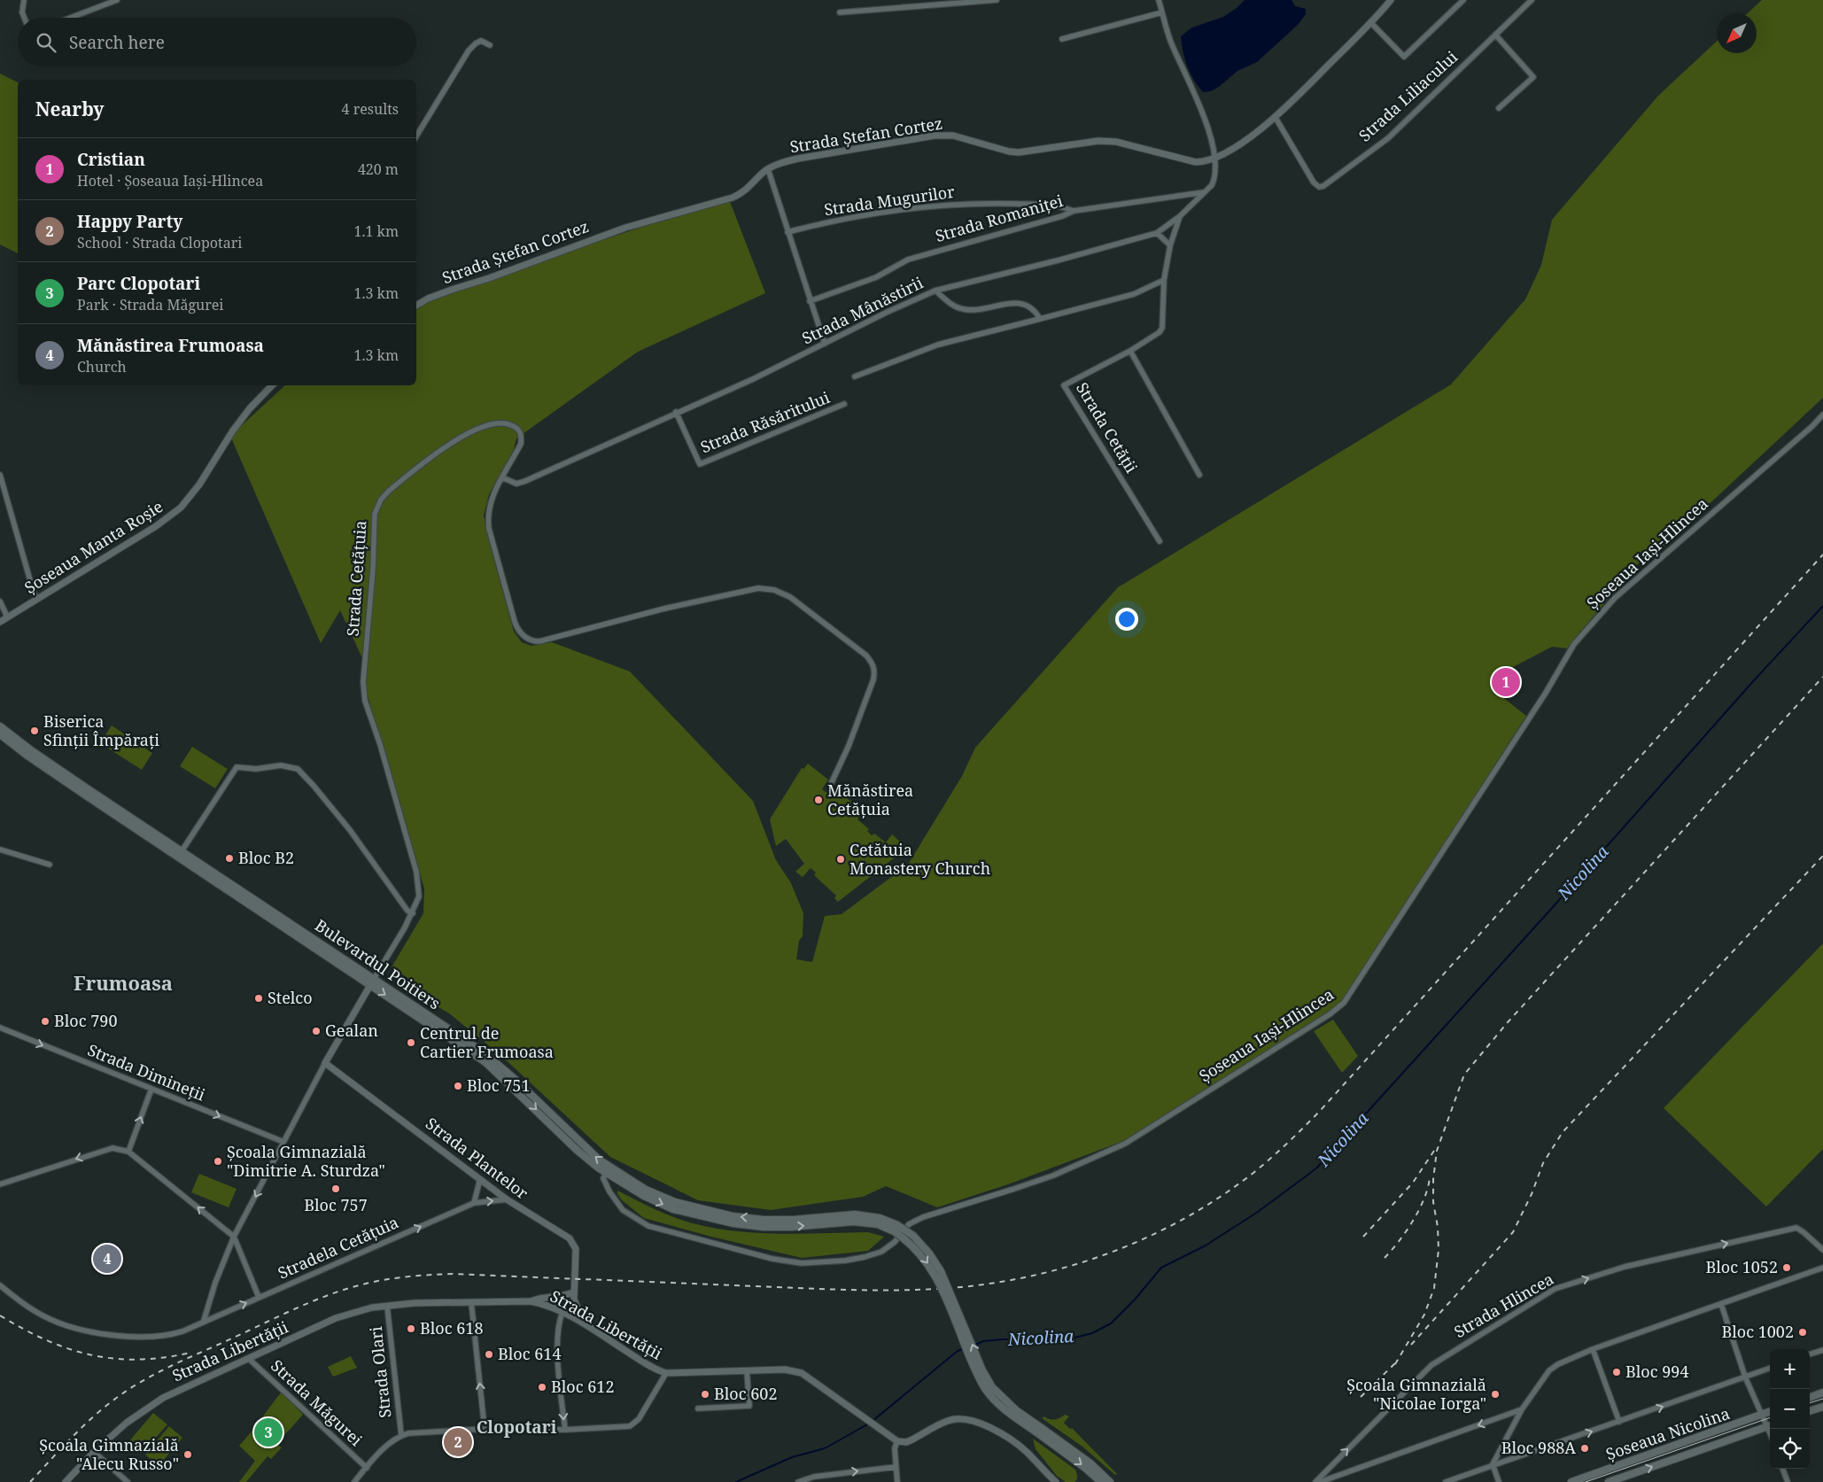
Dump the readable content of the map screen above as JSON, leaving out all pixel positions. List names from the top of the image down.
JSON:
{
  "streets": {
    "main road": ["Bulevardul Poitiers", "Șoseaua Nicolina"],
    "street": [
      "Strada Liliacului",
      "Strada Ștefan Cortez",
      "Strada Mugurilor",
      "Strada Romaniței",
      "Strada Mânăstirii",
      "Strada Răsăritului",
      "Strada Cetății",
      "Șoseaua Manta Roșie",
      "Șoseaua Iași-Hlincea",
      "Strada Cetățuia",
      "Strada Dimineții",
      "Strada Plantelor",
      "Stradela Cetățuia",
      "Strada Hlincea",
      "Strada Libertății",
      "Strada Olari",
      "Strada Măgurei"
    ]
  },
  "crossings": [
    ["Strada Liliacului", "Strada Ștefan Cortez"],
    ["Strada Ștefan Cortez", "Strada Mânăstirii"],
    ["Strada Mugurilor", "Strada Romaniței"],
    ["Strada Romaniței", "Strada Mânăstirii"],
    ["Strada Mânăstirii", "Strada Răsăritului"],
    ["Strada Mânăstirii", "Strada Cetății"],
    ["Strada Mânăstirii", "Strada Cetățuia"],
    ["Șoseaua Iași-Hlincea", "Bulevardul Poitiers"],
    ["Strada Cetățuia", "Bulevardul Poitiers"],
    ["Strada Cetățuia", "Strada Dimineții"],
    ["Strada Cetățuia", "Strada Plantelor"],
    ["Strada Cetățuia", "Stradela Cetățuia"],
    ["Strada Plantelor", "Stradela Cetățuia"],
    ["Strada Plantelor", "Strada Libertății"],
    ["Strada Libertății", "Strada Olari"],
    ["Strada Libertății", "Strada Măgurei"]
  ],
  "one_way": ["Strada Dimineții", "Stradela Cetățuia", "Strada Hlincea"],
  "districts": ["Frumoasa", "Clopotari"],
  "water": ["Nicolina"],
  "places": [
    "Biserica Sfinții Împărați",
    "Mănăstirea Cetățuia",
    "Bloc B2",
    "Cetătuia Monastery Church",
    "Stelco",
    "Bloc 790",
    "Gealan",
    "Centrul de Cartier Frumoasa",
    "Bloc 751",
    "Școala Gimnazială \"Dimitrie A. Sturdza\"",
    "Bloc 757",
    "Bloc 1052",
    "Bloc 618",
    "Bloc 1002",
    "Bloc 614",
    "Bloc 994",
    "Bloc 612",
    "Bloc 602",
    "Școala Gimnazială \"Nicolae Iorga\"",
    "Bloc 988A",
    "Școala Gimnazială \"Alecu Russo\""
  ],
  "north": "bottom left",
  "page": {
    "search": "Search here",
    "heading": ["Nearby", "4 results"],
    "list": [
      {
        "mark": "1",
        "name": "Cristian",
        "note": "Hotel · Șoseaua Iași-Hlincea",
        "value": "420 m"
      },
      {
        "mark": "2",
        "name": "Happy Party",
        "note": "School · Strada Clopotari",
        "value": "1.1 km"
      },
      {
        "mark": "3",
        "name": "Parc Clopotari",
        "note": "Park · Strada Măgurei",
        "value": "1.3 km"
      },
      {
        "mark": "4",
        "name": "Mănăstirea Frumoasa",
        "note": "Church",
        "value": "1.3 km"
      }
    ],
    "pins": [
      "1",
      "4",
      "3",
      "2"
    ],
    "map_buttons": ["+", "−"]
  }
}
